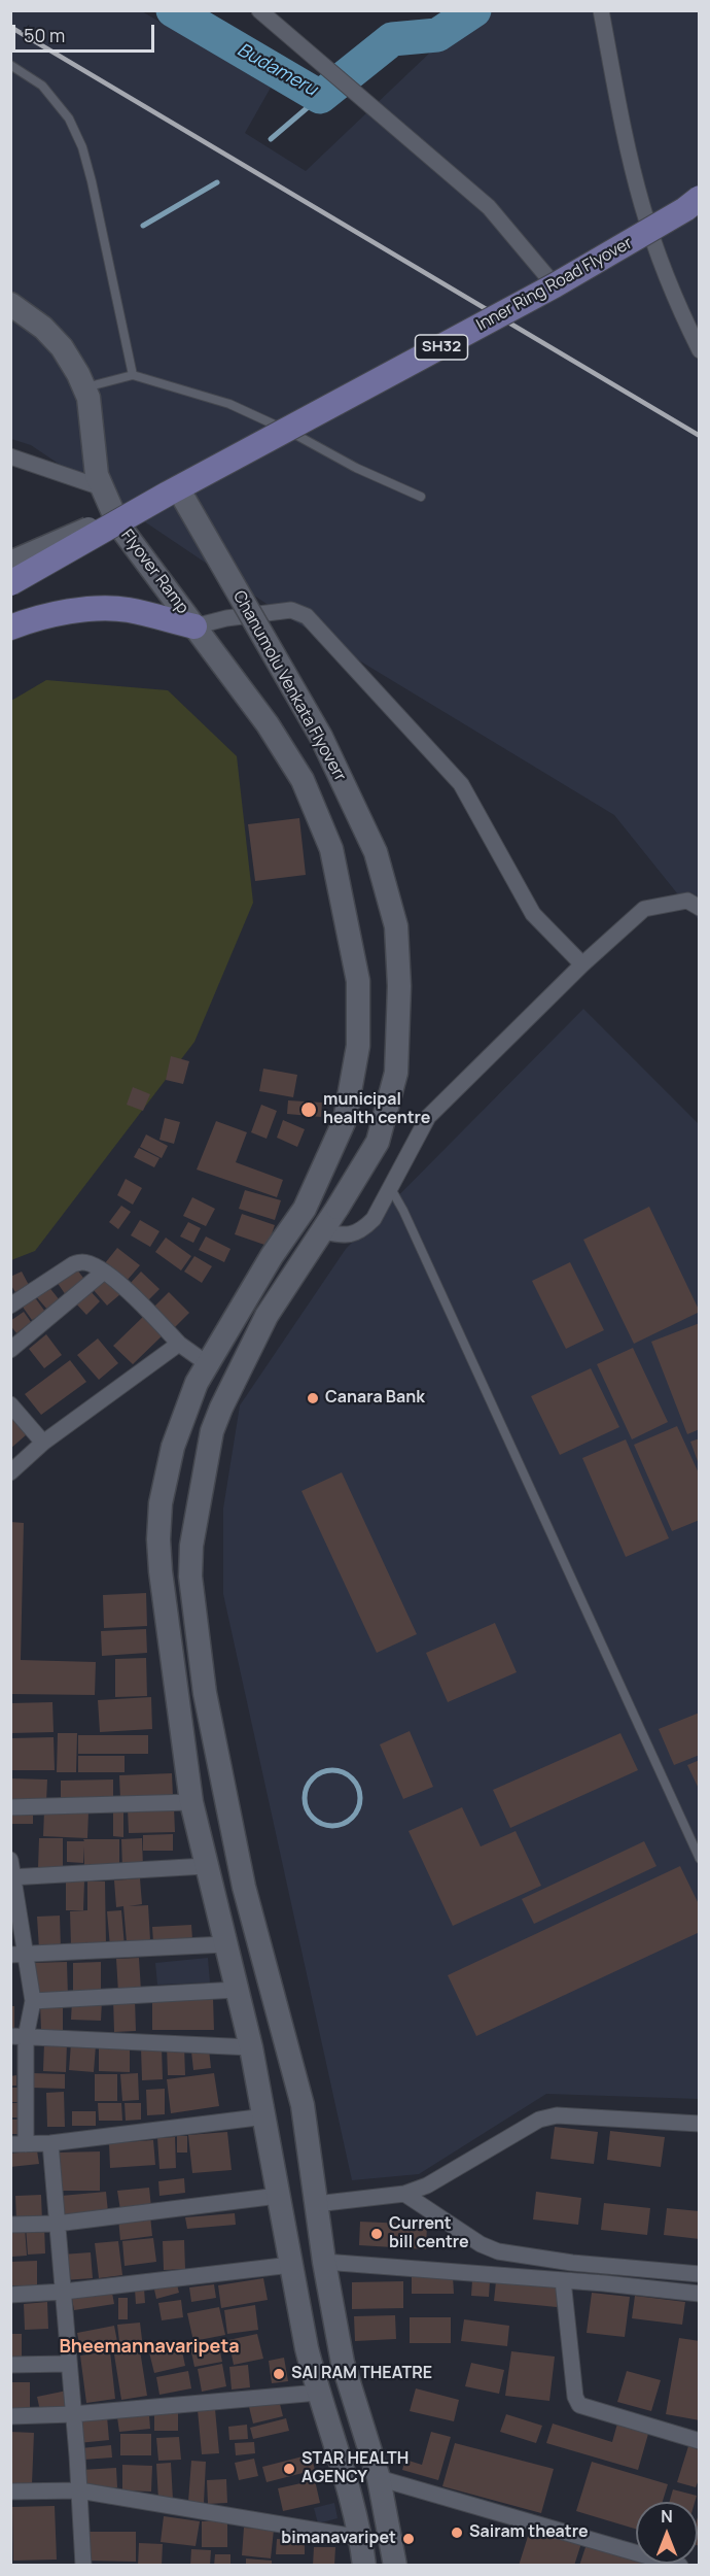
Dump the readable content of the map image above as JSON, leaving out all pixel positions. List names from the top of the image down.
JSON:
{
  "streets": {
    "main road": ["Inner Ring Road Flyover", "SH32"],
    "street": ["Flyover Ramp", "Chanumolu Venkata Flyoverr"]
  },
  "crossings": [
    ["Inner Ring Road Flyover", "Flyover Ramp"],
    ["Inner Ring Road Flyover", "Chanumolu Venkata Flyoverr"],
    ["Flyover Ramp", "Chanumolu Venkata Flyoverr"]
  ],
  "districts": ["Bheemannavaripeta"],
  "water": ["Budameru"],
  "places": [
    "municipal health centre",
    "Canara Bank",
    "Current bill centre",
    "SAI RAM THEATRE",
    "STAR HEALTH AGENCY",
    "Sairam theatre",
    "bimanavaripet"
  ],
  "scale_bar": "50 m",
  "north": "top"
}
